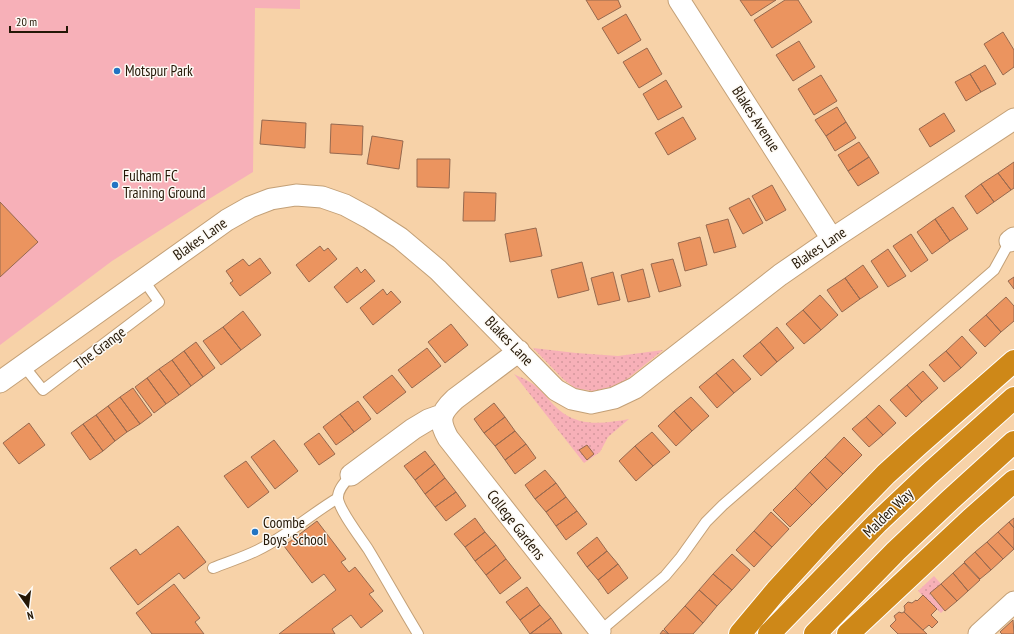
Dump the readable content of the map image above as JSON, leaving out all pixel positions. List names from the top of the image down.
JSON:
{
  "streets": {
    "highway": ["Malden Way"],
    "street": ["Blakes Avenue", "Blakes Lane", "College Gardens"],
    "lane": ["The Grange"]
  },
  "crossings": [
    ["Blakes Avenue", "Blakes Lane"],
    ["Blakes Lane", "The Grange"]
  ],
  "places": ["Motspur Park", "Fulham FC Training Ground", "Coombe Boys' School"],
  "scale_bar": "20 m",
  "north": "bottom"
}
